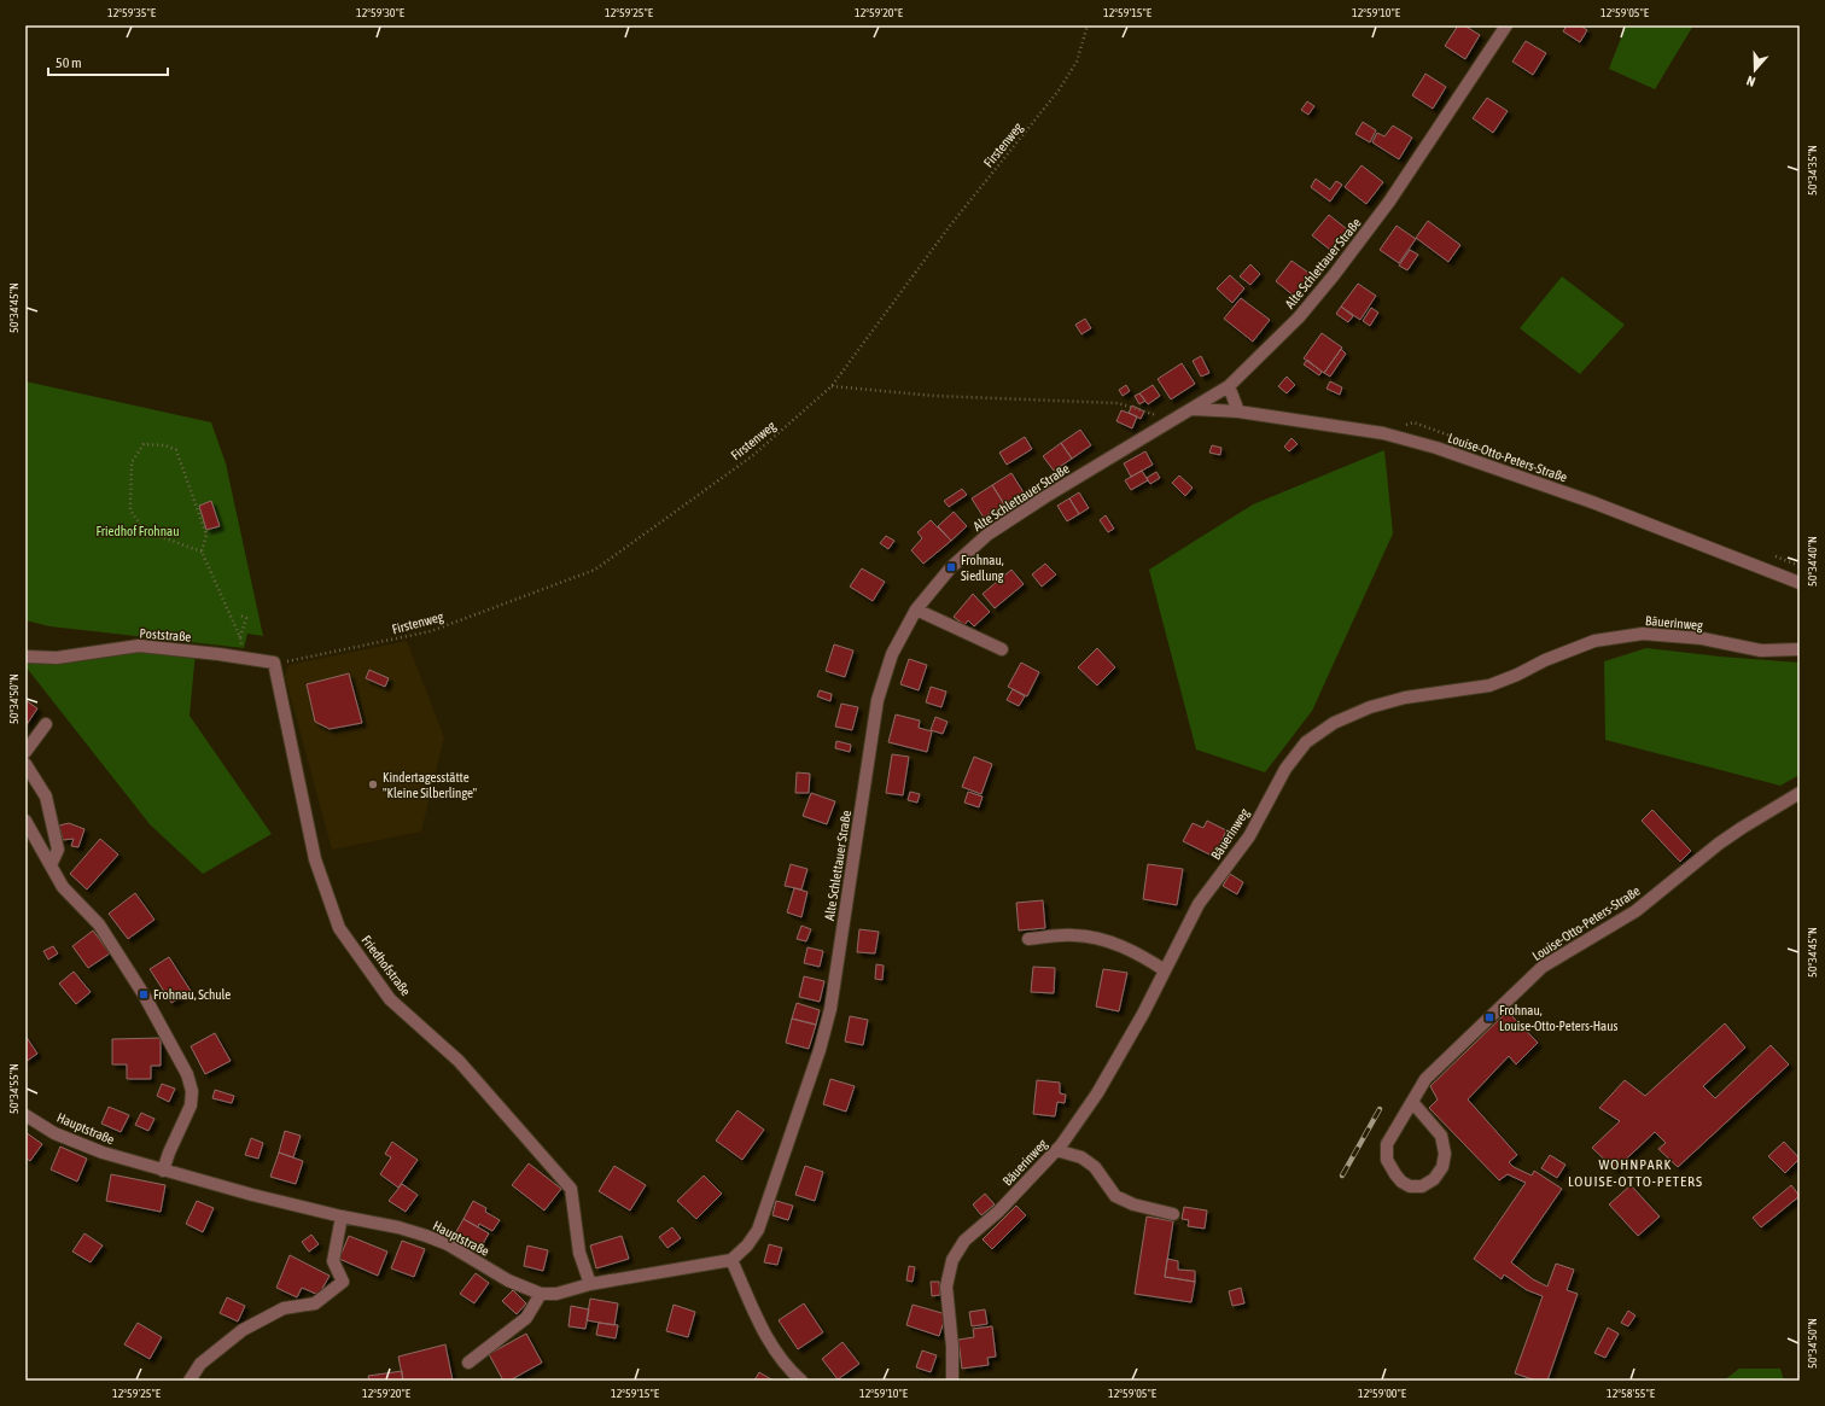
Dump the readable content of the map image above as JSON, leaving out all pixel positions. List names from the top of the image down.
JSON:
{
  "streets": {
    "street": [
      "Alte Schlettauer Straße",
      "Louise-Otto-Peters-Straße",
      "Bäuerinweg",
      "Poststraße",
      "Friedhofstraße",
      "Hauptstraße"
    ],
    "path": ["Firstenweg"]
  },
  "crossings": [
    ["Firstenweg", "Poststraße"],
    ["Firstenweg", "Friedhofstraße"],
    ["Alte Schlettauer Straße", "Louise-Otto-Peters-Straße"],
    ["Alte Schlettauer Straße", "Hauptstraße"],
    ["Poststraße", "Friedhofstraße"],
    ["Friedhofstraße", "Hauptstraße"]
  ],
  "districts": ["WOHNPARK LOUISE-OTTO-PETERS"],
  "parks": ["Friedhof Frohnau"],
  "places": {
    "transit": ["Frohnau, Siedlung", "Frohnau, Schule", "Frohnau, Louise-Otto-Peters-Haus"],
    "other": ["Kindertagesstätte \"Kleine Silberlinge\""]
  },
  "scale_bar": "50 m",
  "north": "bottom",
  "coordinates": [
    "12°59'35\"E",
    "12°59'30\"E",
    "12°59'25\"E",
    "12°59'20\"E",
    "12°59'15\"E",
    "12°59'10\"E",
    "12°59'05\"E",
    "50°34'35\"N",
    "50°34'45\"N",
    "50°34'40\"N",
    "50°34'50\"N",
    "50°34'55\"N",
    "12°59'00\"E",
    "12°58'55\"E"
  ]
}
